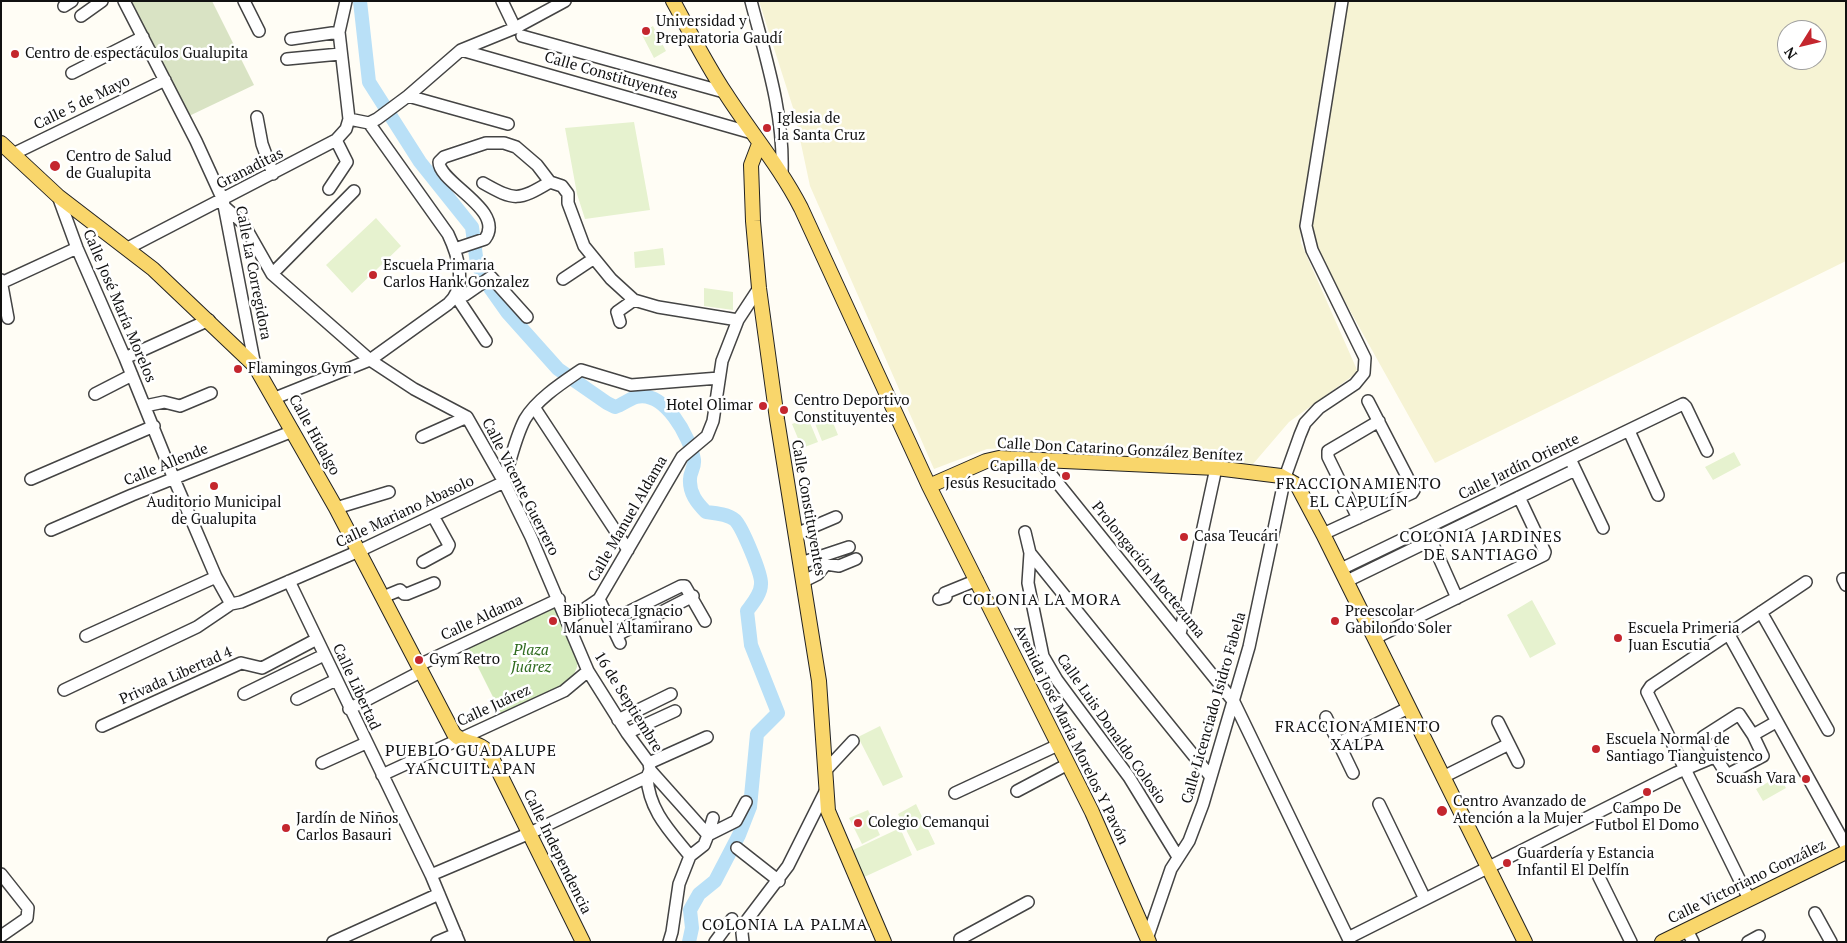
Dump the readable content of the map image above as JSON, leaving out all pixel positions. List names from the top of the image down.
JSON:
{
  "streets": {
    "main road": [
      "Calle Constituyentes",
      "Calle Hidalgo",
      "Calle Don Catarino González Benítez",
      "Avenida José María Morelos Y Pavón",
      "Calle Independencia",
      "Calle Victoriano González"
    ],
    "street": [
      "Calle 5 de Mayo",
      "Granaditas",
      "Calle La Corregidora",
      "Calle José María Morelos",
      "Calle Allende",
      "Calle Jardín Oriente",
      "Calle Vicente Guerrero",
      "Calle Mariano Abasolo",
      "Calle Manuel Aldama",
      "Prolongación Moctezuma",
      "Calle Aldama",
      "Privada Libertad 4",
      "Calle Libertad",
      "16 de Septiembre",
      "Calle Juárez",
      "Calle Licenciado Isidro Fabela",
      "Calle Luis Donaldo Colosio"
    ]
  },
  "crossings": [
    ["Calle Constituyentes", "Calle Manuel Aldama"],
    ["Calle Constituyentes", "Avenida José María Morelos Y Pavón"],
    ["Calle 5 de Mayo", "Calle La Corregidora"],
    ["Calle 5 de Mayo", "Calle Hidalgo"],
    ["Granaditas", "Calle La Corregidora"],
    ["Granaditas", "Calle Hidalgo"],
    ["Granaditas", "Calle Vicente Guerrero"],
    ["Calle La Corregidora", "Calle Hidalgo"],
    ["Calle La Corregidora", "Calle Vicente Guerrero"],
    ["Calle José María Morelos", "Calle Hidalgo"],
    ["Calle José María Morelos", "Calle Allende"],
    ["Calle José María Morelos", "Calle Mariano Abasolo"],
    ["Calle Hidalgo", "Calle Allende"],
    ["Calle Hidalgo", "Calle Mariano Abasolo"],
    ["Calle Hidalgo", "Calle Aldama"],
    ["Calle Hidalgo", "Calle Juárez"],
    ["Calle Hidalgo", "Calle Independencia"],
    ["Calle Don Catarino González Benítez", "Prolongación Moctezuma"],
    ["Calle Don Catarino González Benítez", "Calle Licenciado Isidro Fabela"],
    ["Calle Don Catarino González Benítez", "Avenida José María Morelos Y Pavón"],
    ["Calle Vicente Guerrero", "Calle Mariano Abasolo"],
    ["Calle Vicente Guerrero", "Calle Manuel Aldama"],
    ["Calle Vicente Guerrero", "Calle Aldama"],
    ["Calle Vicente Guerrero", "16 de Septiembre"],
    ["Calle Mariano Abasolo", "Calle Libertad"],
    ["Calle Manuel Aldama", "16 de Septiembre"],
    ["Prolongación Moctezuma", "Calle Licenciado Isidro Fabela"],
    ["Privada Libertad 4", "Calle Libertad"],
    ["Calle Libertad", "Calle Juárez"],
    ["16 de Septiembre", "Calle Juárez"],
    ["Calle Juárez", "Calle Independencia"],
    ["Calle Licenciado Isidro Fabela", "Calle Luis Donaldo Colosio"],
    ["Calle Licenciado Isidro Fabela", "Avenida José María Morelos Y Pavón"]
  ],
  "districts": [
    "FRACCIONAMIENTO EL CAPULÍN",
    "COLONIA JARDINES DE SANTIAGO",
    "COLONIA LA MORA",
    "FRACCIONAMIENTO XALPA",
    "PUEBLO GUADALUPE YANCUITLAPAN",
    "COLONIA LA PALMA"
  ],
  "parks": ["Plaza Juárez"],
  "places": [
    "Universidad y Preparatoria Gaudí",
    "Centro de espectáculos Gualupita",
    "Iglesia de la Santa Cruz",
    "Centro de Salud de Gualupita",
    "Escuela Primaria Carlos Hank Gonzalez",
    "Flamingos Gym",
    "Hotel Olimar",
    "Centro Deportivo Constituyentes",
    "Capilla de Jesús Resucitado",
    "Auditorio Municipal de Gualupita",
    "Casa Teucári",
    "Biblioteca Ignacio Manuel Altamirano",
    "Preescolar Gabilondo Soler",
    "Escuela Primeria Juan Escutia",
    "Gym Retro",
    "Escuela Normal de Santiago Tianguistenco",
    "Scuash Vara",
    "Campo De Futbol El Domo",
    "Centro Avanzado de Atención a la Mujer",
    "Colegio Cemanqui",
    "Jardín de Niños Carlos Basauri",
    "Guardería y Estancia Infantil El Delfín"
  ],
  "north": "bottom left"
}
